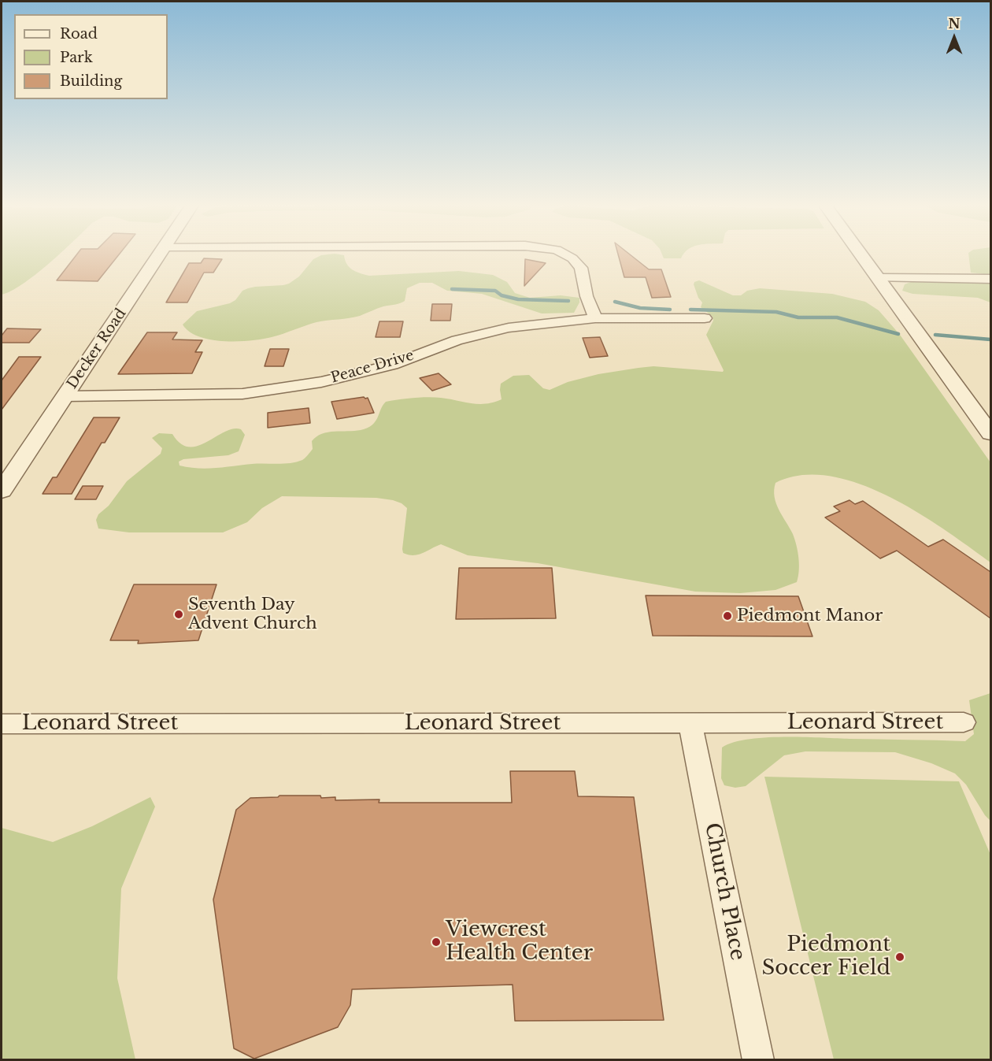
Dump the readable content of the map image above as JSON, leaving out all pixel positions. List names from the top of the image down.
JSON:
{
  "streets": {
    "street": [
      "Decker Road",
      "Peace Drive",
      "Leonard Street",
      "Church Place"
    ]
  },
  "crossings": [
    ["Decker Road", "Peace Drive"],
    ["Leonard Street", "Church Place"]
  ],
  "places": [
    "Seventh Day Advent Church",
    "Piedmont Manor",
    "Viewcrest Health Center",
    "Piedmont Soccer Field"
  ],
  "legend": ["Road", "Park", "Building"],
  "north": "top"
}
